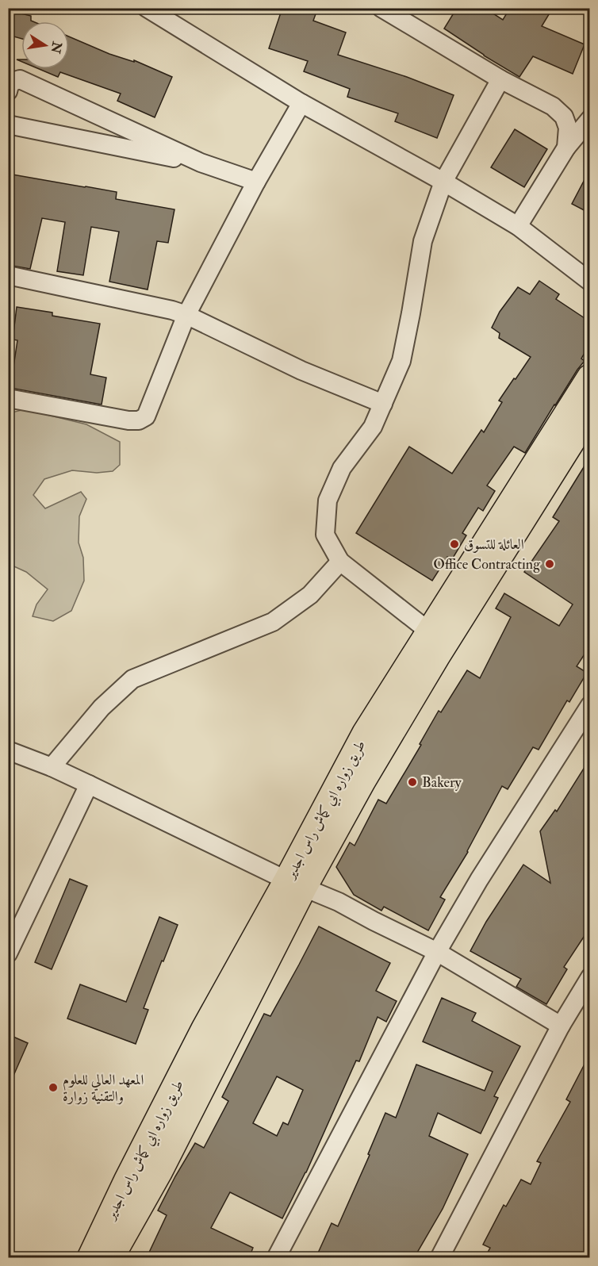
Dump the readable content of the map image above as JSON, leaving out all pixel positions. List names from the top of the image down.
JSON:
{
  "streets": {
    "main road": ["طريق زواره ابي كماش راس اجدير"]
  },
  "places": [
    "العائلة للتسوق",
    "Office Contracting",
    "Bakery",
    "المعهد العالي للعلوم والتقنية زوارة"
  ],
  "north": "right"
}
